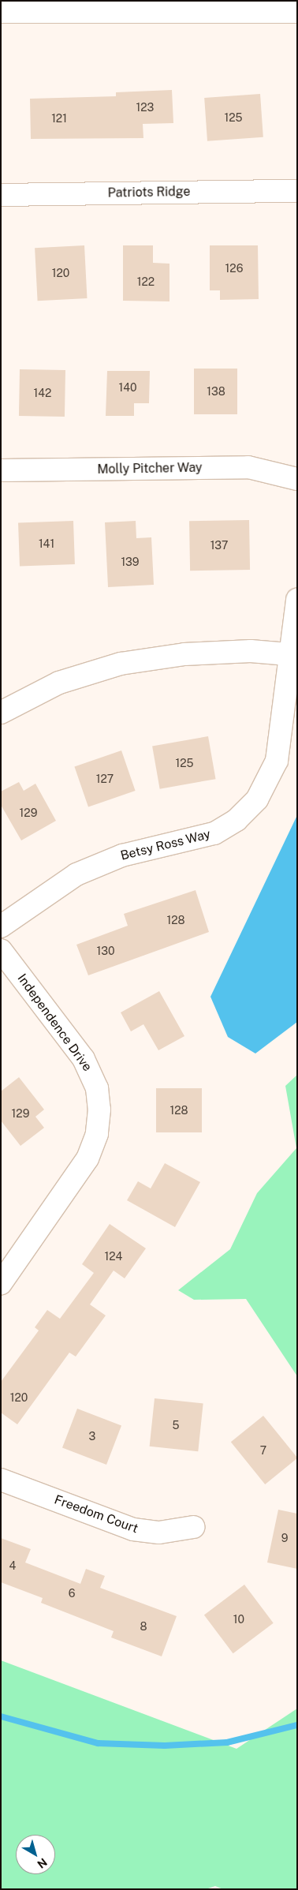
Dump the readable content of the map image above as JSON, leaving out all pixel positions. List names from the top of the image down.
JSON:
{
  "streets": {
    "street": [
      "Patriots Ridge",
      "Molly Pitcher Way",
      "Betsy Ross Way",
      "Independence Drive",
      "Freedom Court"
    ]
  },
  "house_numbers": [
    "123",
    "125",
    "121",
    "126",
    "120",
    "122",
    "140",
    "138",
    "142",
    "141",
    "137",
    "139",
    "125",
    "127",
    "129",
    "128",
    "130",
    "128",
    "129",
    "124",
    "120",
    "5",
    "3",
    "7",
    "9",
    "4",
    "6",
    "10",
    "8"
  ],
  "north": "bottom right"
}
